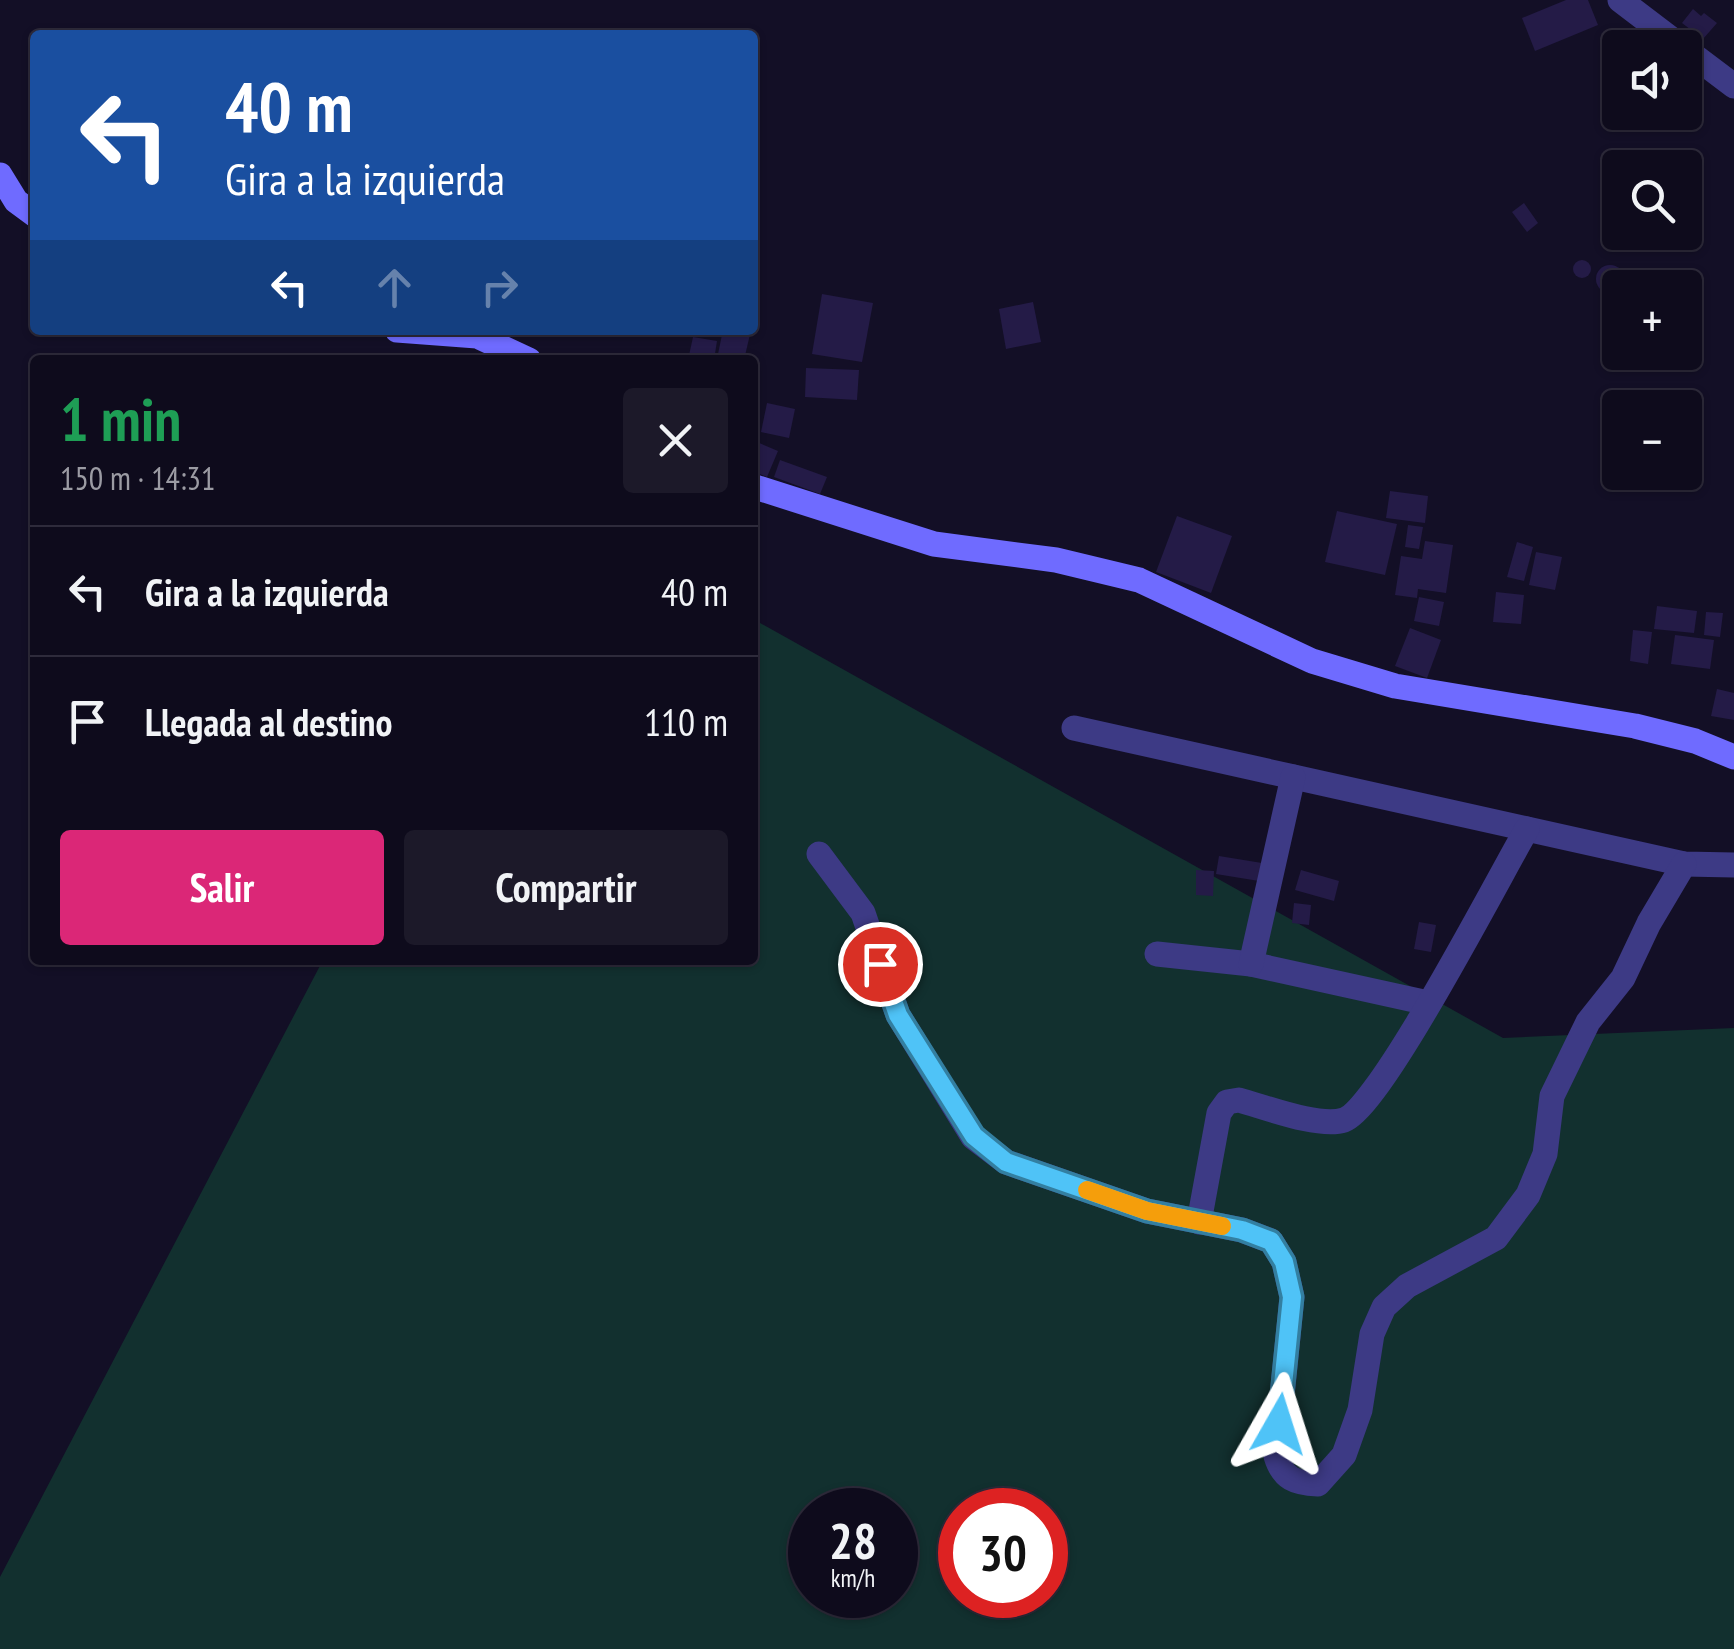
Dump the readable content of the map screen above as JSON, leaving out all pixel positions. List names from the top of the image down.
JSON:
{
  "page": {
    "map_buttons": ["+", "−"],
    "turn": ["40 m", "Gira a la izquierda"],
    "heading": ["1 min", "150 m · 14:31"],
    "list": [
      {
        "name": "Gira a la izquierda",
        "value": "40 m"
      },
      {
        "name": "Llegada al destino",
        "value": "110 m"
      }
    ],
    "buttons": ["Salir", "Compartir"],
    "speed": "28 km/h",
    "limit": "30"
  }
}
